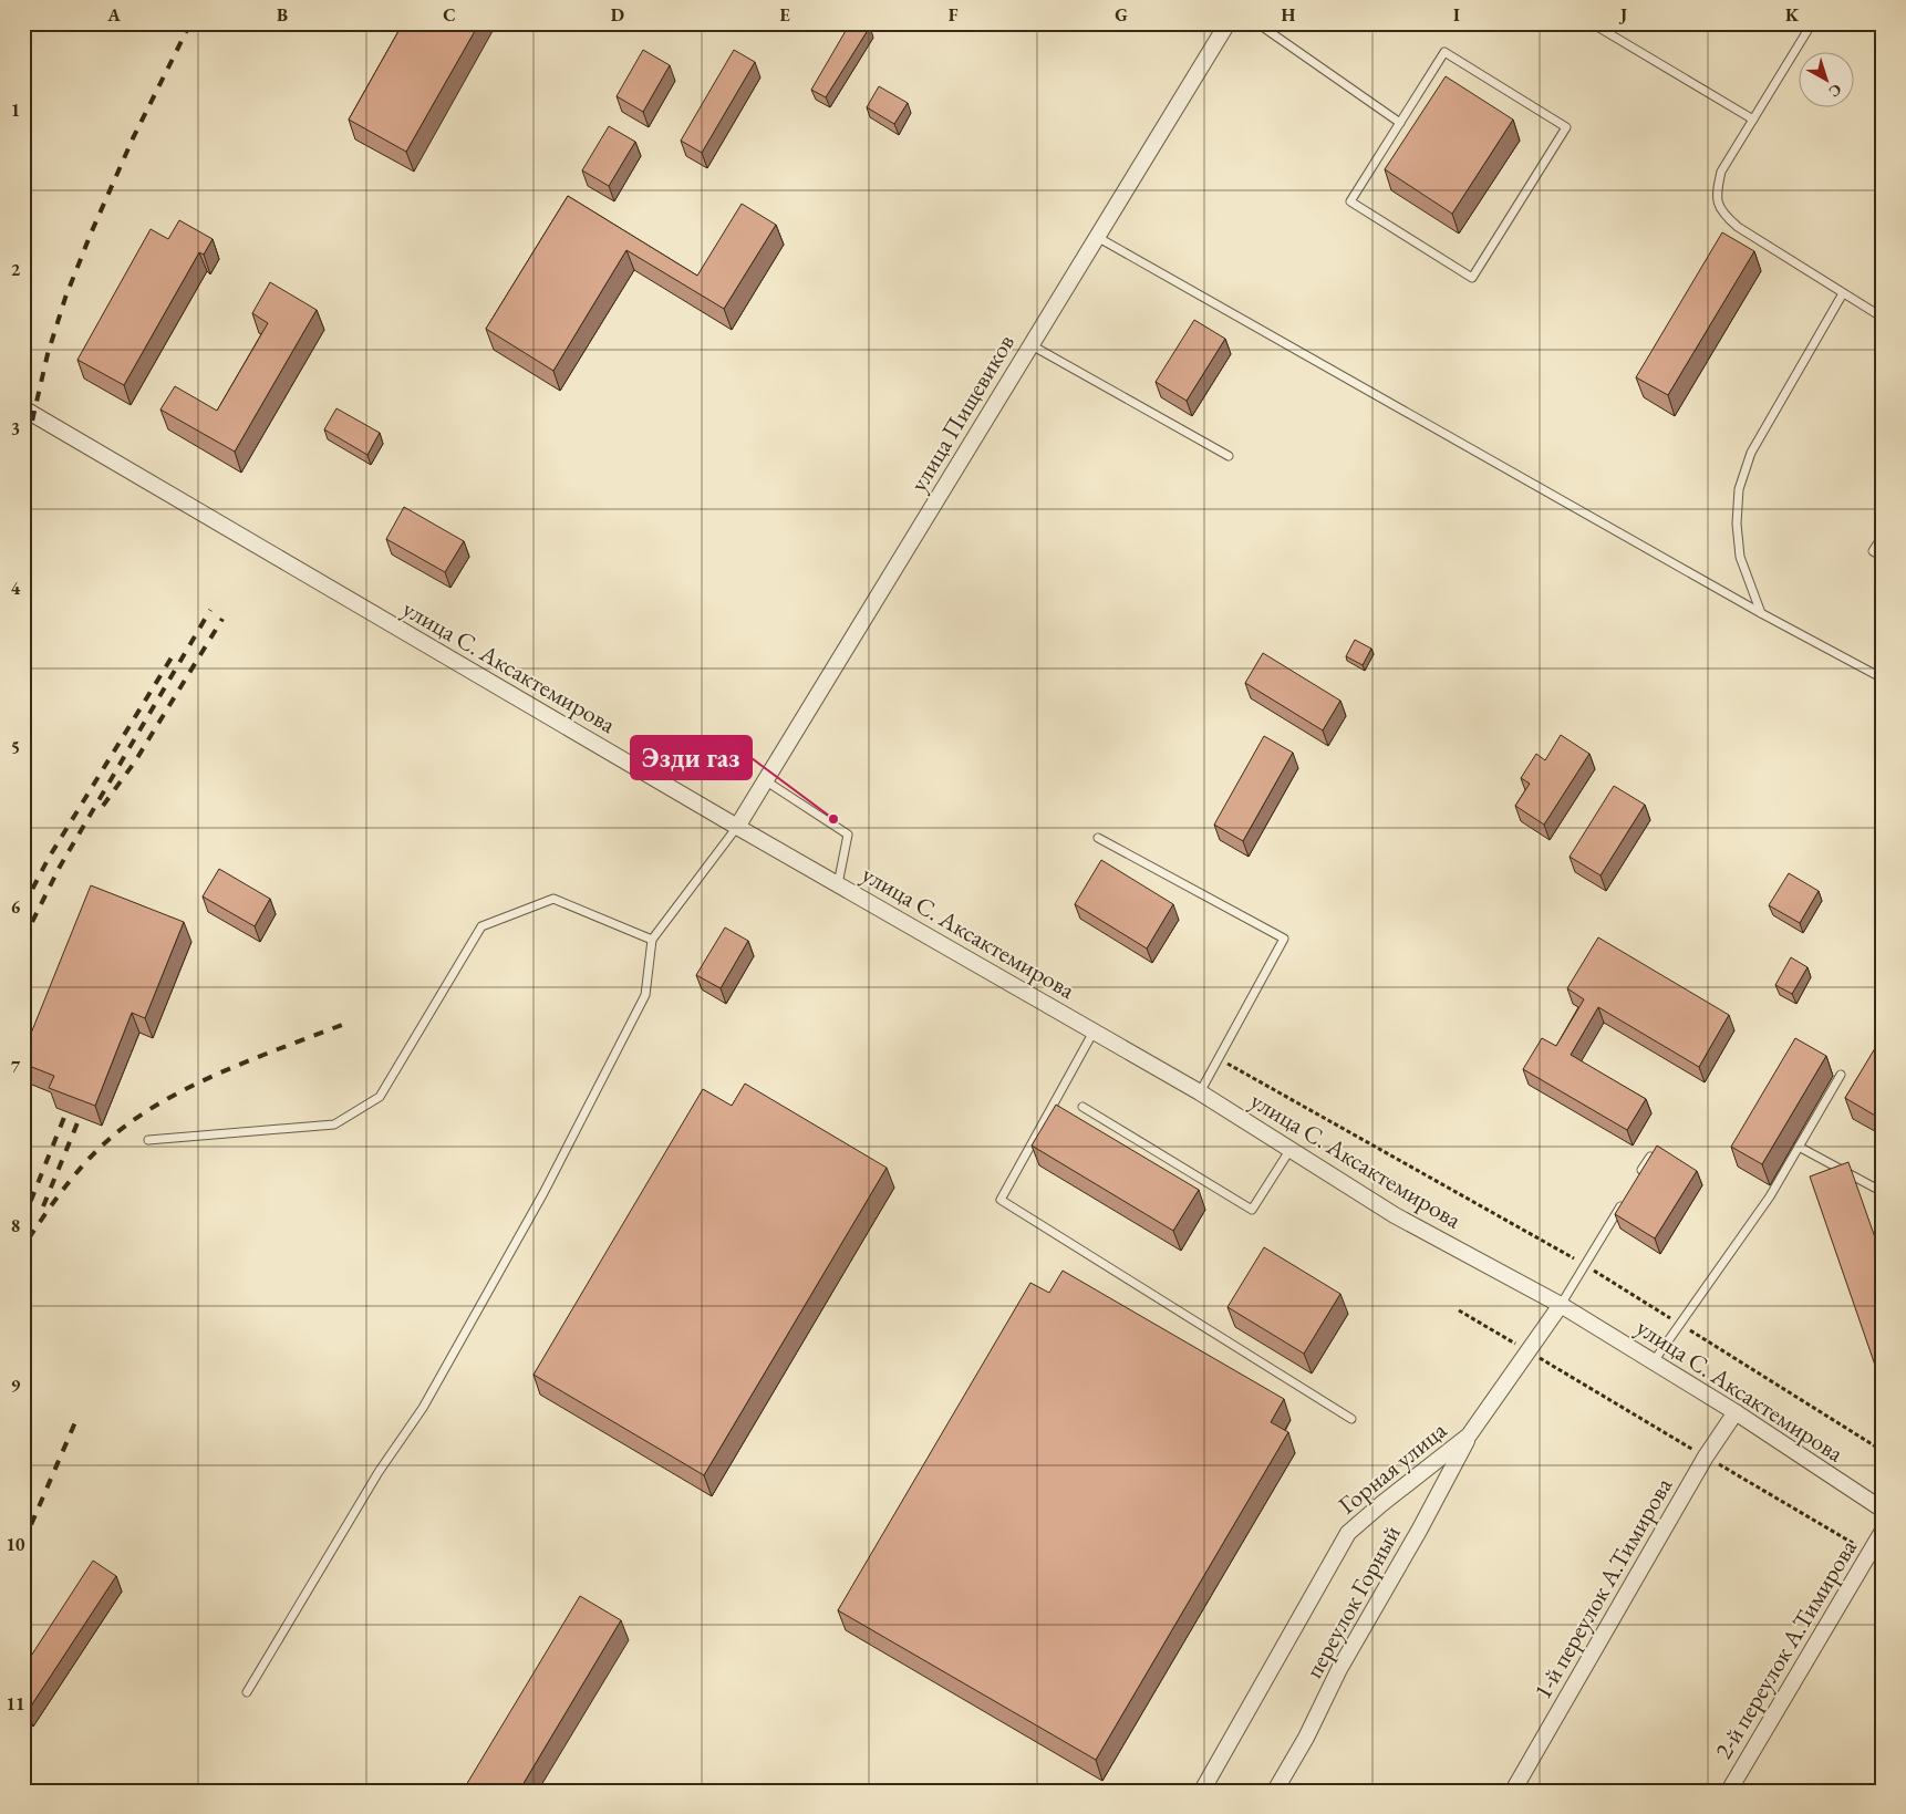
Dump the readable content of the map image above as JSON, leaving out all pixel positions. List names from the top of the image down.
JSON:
{
  "streets": {
    "street": [
      "улица Пищевиков",
      "улица С. Аксактемирова",
      "Горная улица",
      "1-й переулок А.Тимирова",
      "переулок Горный",
      "2-й переулок А.Тимирова"
    ]
  },
  "crossings": [
    ["улица Пищевиков", "улица С. Аксактемирова"],
    ["улица С. Аксактемирова", "Горная улица"],
    ["улица С. Аксактемирова", "1-й переулок А.Тимирова"],
    ["Горная улица", "переулок Горный"]
  ],
  "places": ["Эзди газ"],
  "north": "bottom right",
  "grid": {
    "columns": [
      "A",
      "B",
      "C",
      "D",
      "E",
      "F",
      "G",
      "H",
      "I",
      "J",
      "K"
    ],
    "rows": [
      "1",
      "2",
      "3",
      "4",
      "5",
      "6",
      "7",
      "8",
      "9",
      "10",
      "11"
    ]
  }
}
